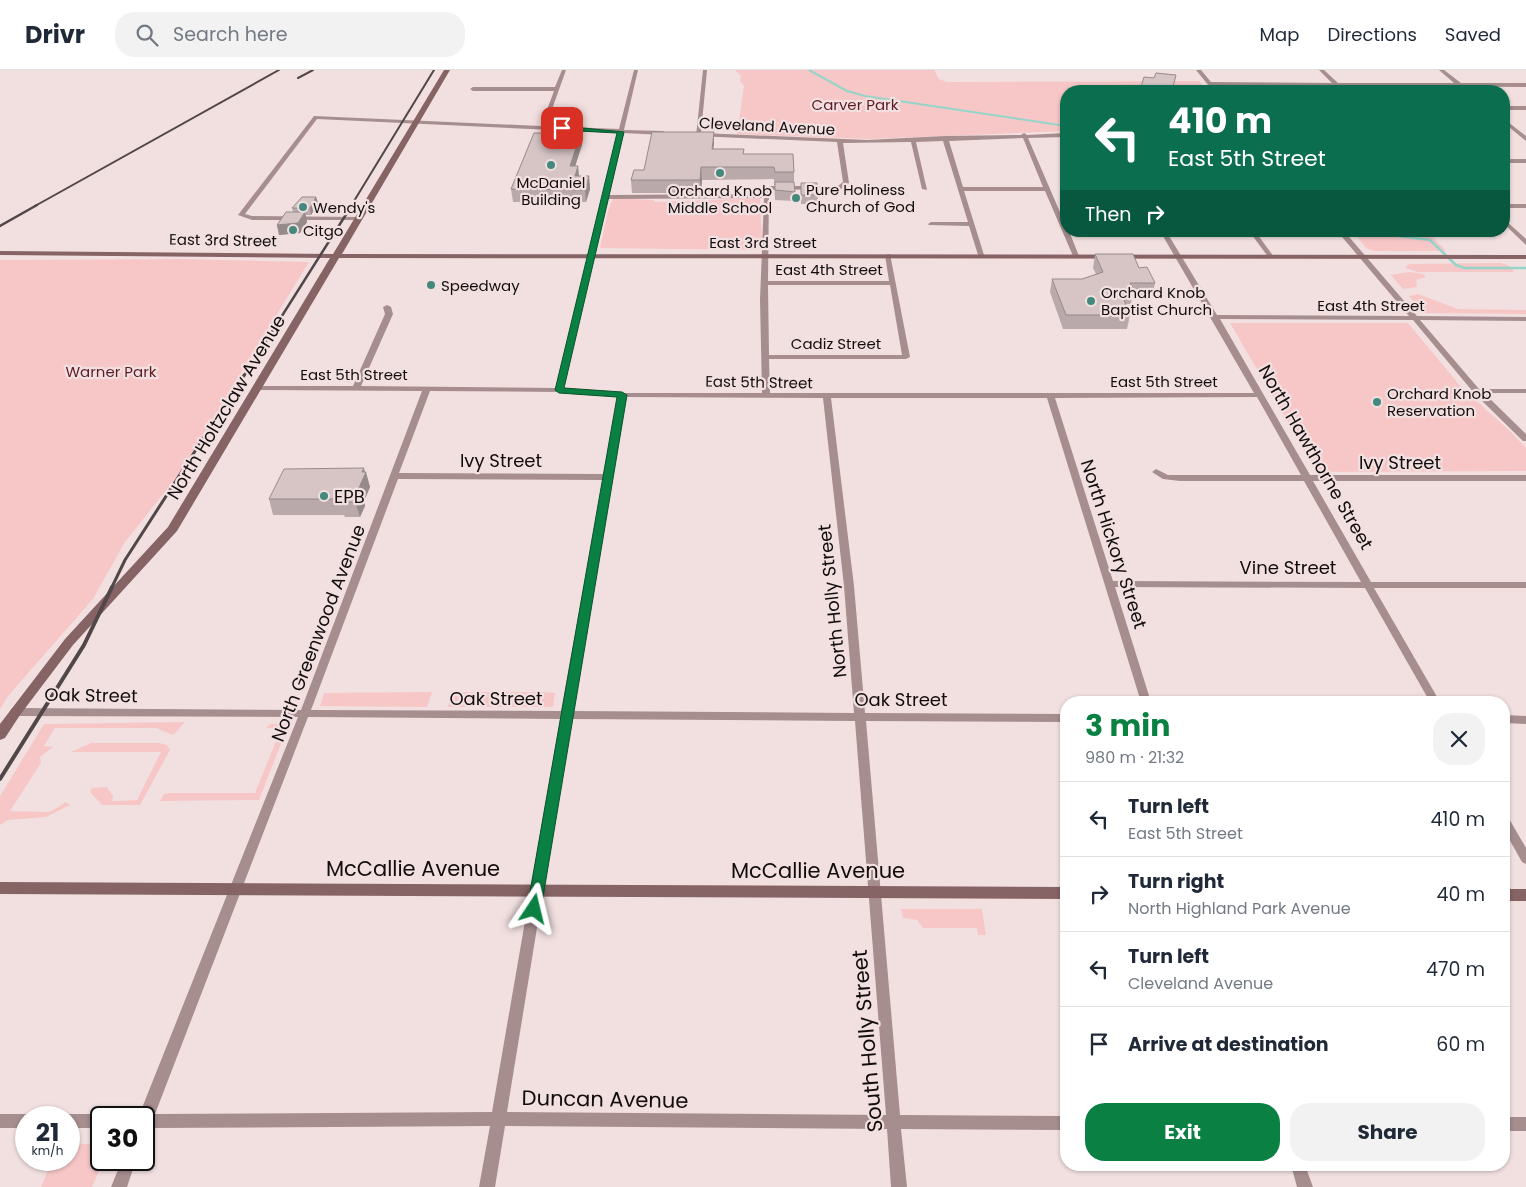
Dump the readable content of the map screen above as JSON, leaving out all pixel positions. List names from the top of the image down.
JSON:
{
  "streets": {
    "main road": ["East 3rd Street", "North Holtzclaw Avenue", "McCallie Avenue"],
    "street": [
      "Cleveland Avenue",
      "East 4th Street",
      "Cadiz Street",
      "East 5th Street",
      "North Hawthorne Street",
      "Ivy Street",
      "North Hickory Street",
      "Vine Street",
      "North Holly Street",
      "North Greenwood Avenue",
      "Oak Street",
      "South Holly Street",
      "Duncan Avenue"
    ]
  },
  "crossings": [
    ["East 3rd Street", "North Holtzclaw Avenue"],
    ["East 3rd Street", "North Hawthorne Street"],
    ["East 4th Street", "Cadiz Street"],
    ["East 4th Street", "North Hawthorne Street"],
    ["East 5th Street", "North Holtzclaw Avenue"],
    ["East 5th Street", "North Hawthorne Street"],
    ["East 5th Street", "North Hickory Street"],
    ["East 5th Street", "North Holly Street"],
    ["East 5th Street", "North Greenwood Avenue"],
    ["North Holtzclaw Avenue", "Oak Street"],
    ["North Hawthorne Street", "Ivy Street"],
    ["North Hawthorne Street", "Vine Street"],
    ["Ivy Street", "North Greenwood Avenue"],
    ["North Hickory Street", "Vine Street"],
    ["North Holly Street", "Oak Street"],
    ["North Holly Street", "McCallie Avenue"],
    ["North Holly Street", "South Holly Street"],
    ["North Greenwood Avenue", "Oak Street"],
    ["North Greenwood Avenue", "McCallie Avenue"],
    ["McCallie Avenue", "South Holly Street"],
    ["South Holly Street", "Duncan Avenue"]
  ],
  "parks": ["Carver Park", "Warner Park"],
  "places": [
    "McDaniel Building",
    "Orchard Knob Middle School",
    "Pure Holiness Church of God",
    "Wendy's",
    "Citgo",
    "Speedway",
    "Orchard Knob Baptist Church",
    "Orchard Knob Reservation",
    "EPB"
  ],
  "page": {
    "header": "Drivr",
    "search": "Search here",
    "nav": ["Map", "Directions", "Saved"],
    "turn": ["410 m", "East 5th Street"],
    "then": "Then",
    "heading": ["3 min", "980 m · 21:32"],
    "list": [
      {
        "name": "Turn left",
        "note": "East 5th Street",
        "value": "410 m"
      },
      {
        "name": "Turn right",
        "note": "North Highland Park Avenue",
        "value": "40 m"
      },
      {
        "name": "Turn left",
        "note": "Cleveland Avenue",
        "value": "470 m"
      },
      {
        "name": "Arrive at destination",
        "value": "60 m"
      }
    ],
    "buttons": ["Exit", "Share"],
    "speed": "21 km/h",
    "limit": "30"
  }
}
